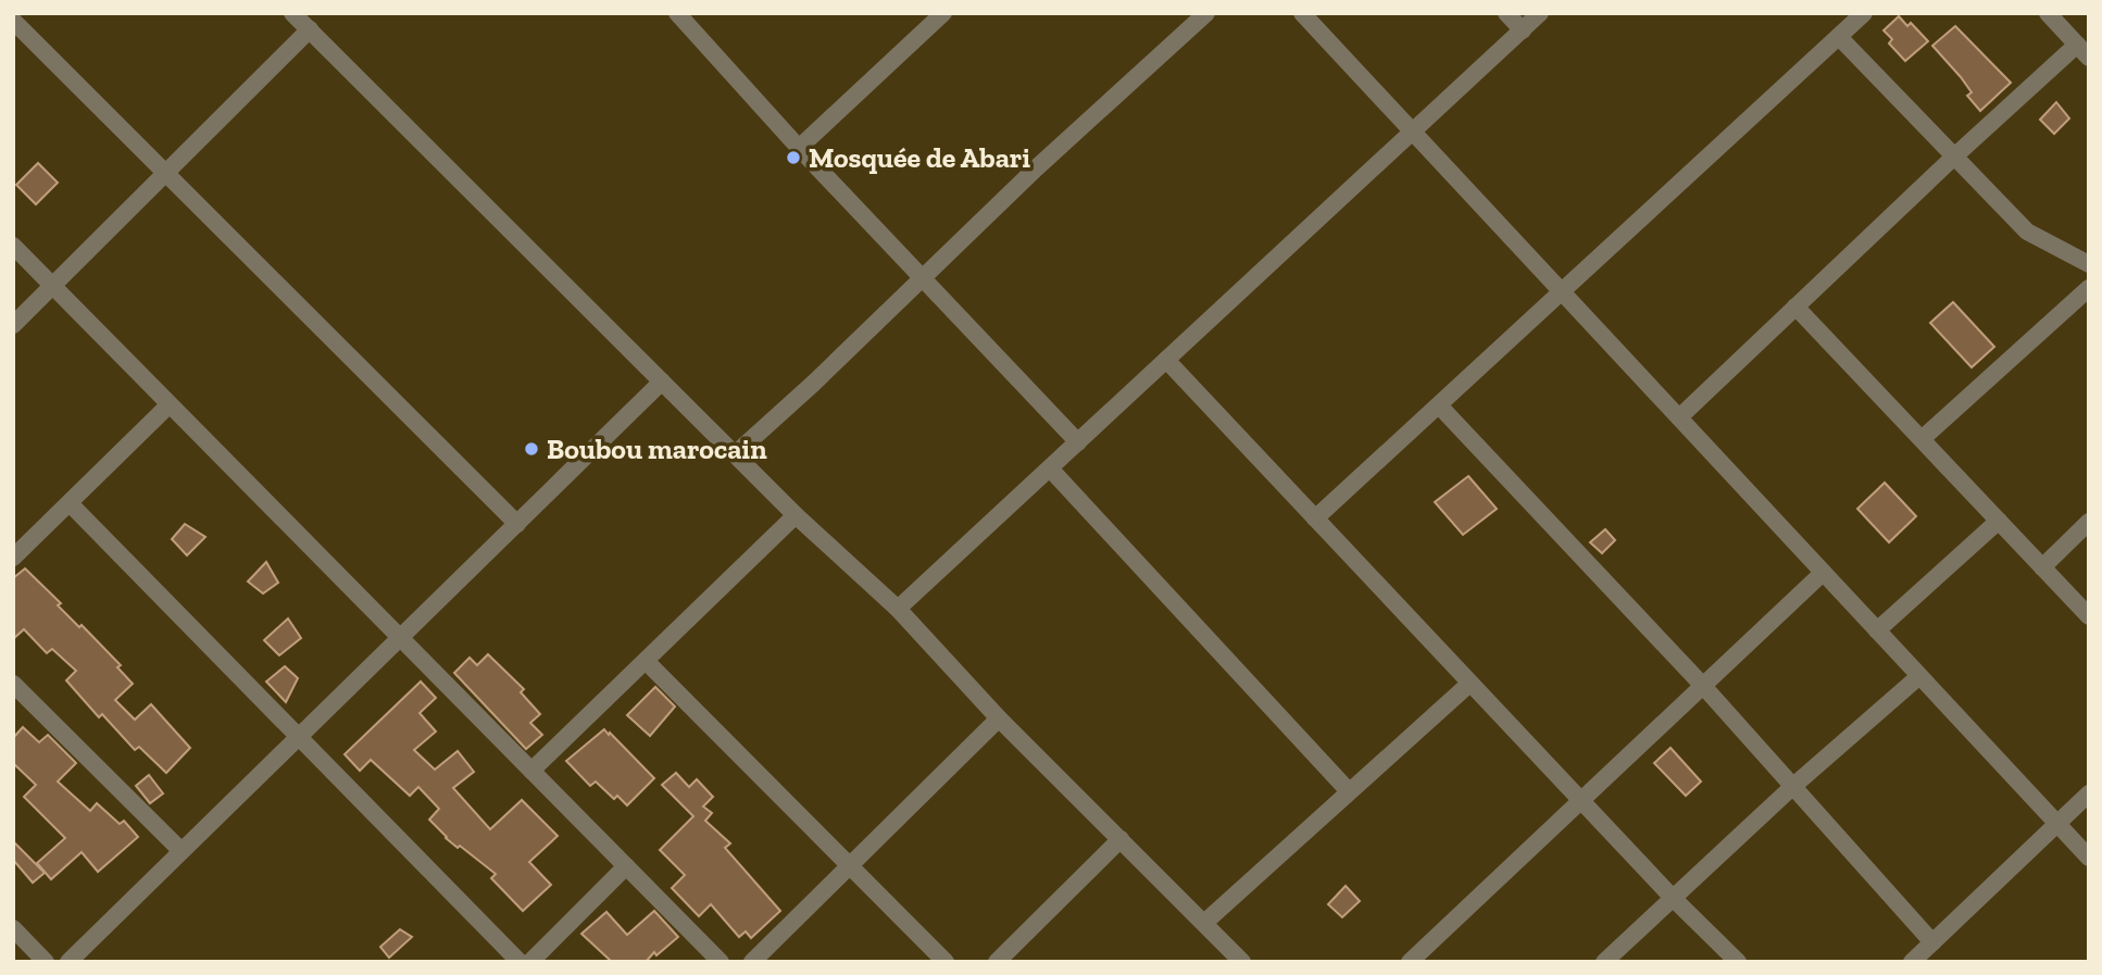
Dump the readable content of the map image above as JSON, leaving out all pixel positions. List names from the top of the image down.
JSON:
{
  "places": ["Mosquée de Abari", "Boubou marocain"]
}
